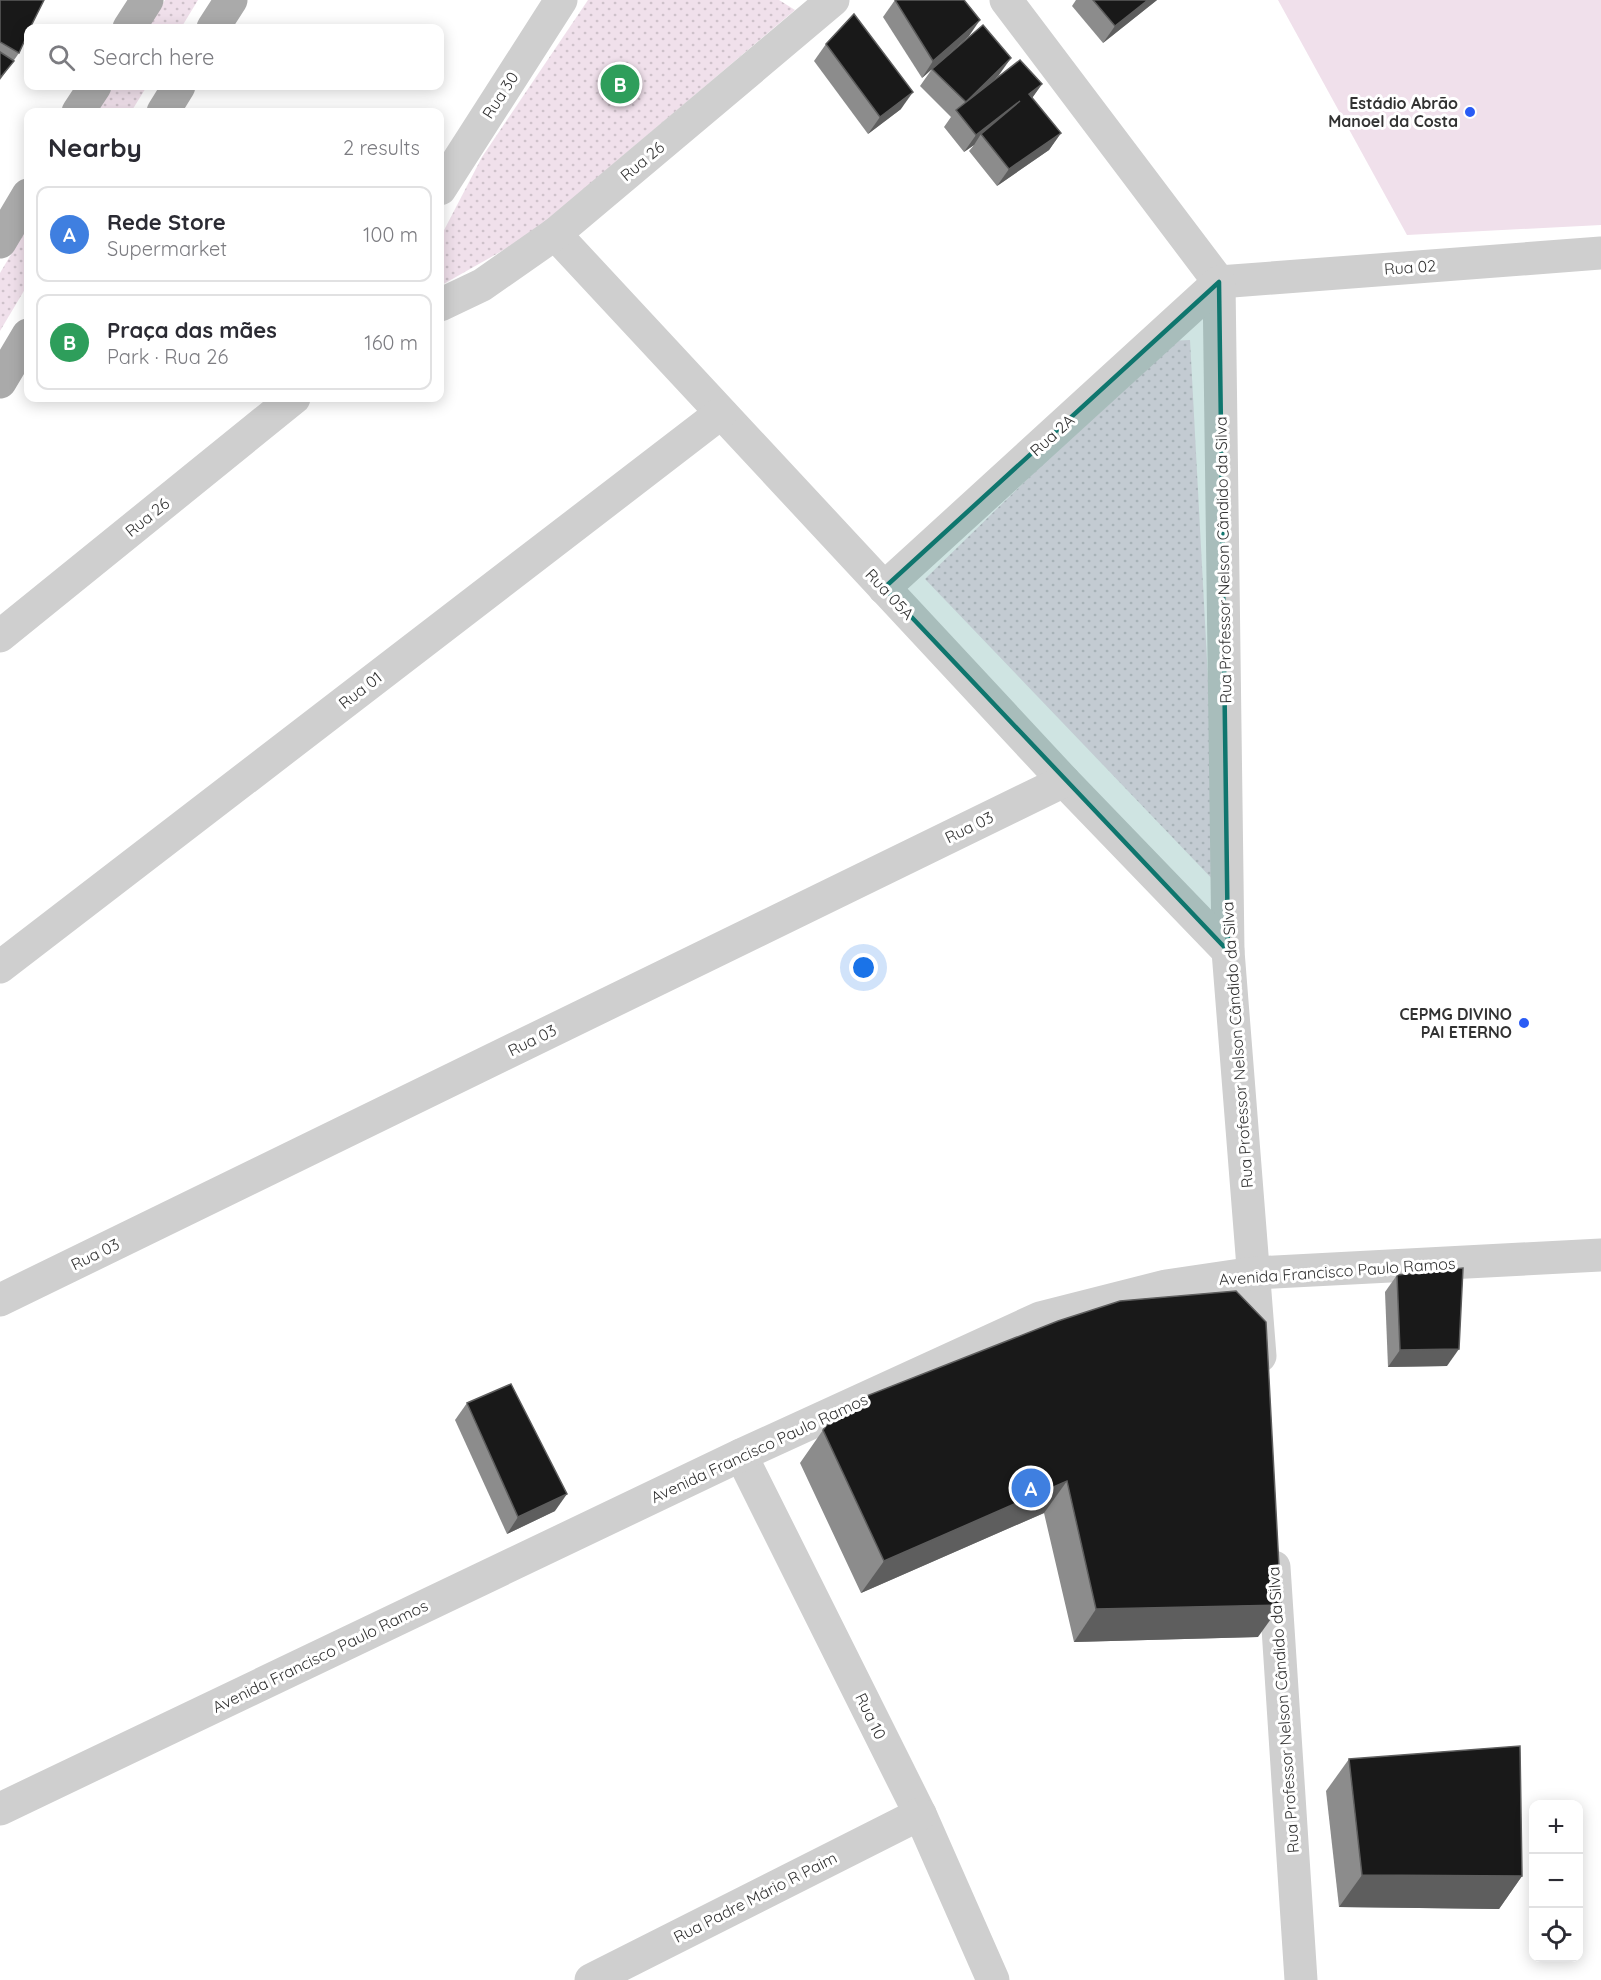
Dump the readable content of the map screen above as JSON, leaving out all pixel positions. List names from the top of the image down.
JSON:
{
  "streets": {
    "street": [
      "Rua 30",
      "Rua 26",
      "Rua 02",
      "Rua 2A",
      "Rua Professor Nelson Cândido da Silva",
      "Rua 05A",
      "Rua 01",
      "Rua 03",
      "Avenida Francisco Paulo Ramos",
      "Rua 10",
      "Rua Padre Mário R Paim"
    ]
  },
  "crossings": [
    ["Rua 26", "Rua 05A"],
    ["Rua 02", "Rua 2A"],
    ["Rua 02", "Rua Professor Nelson Cândido da Silva"],
    ["Rua 2A", "Rua Professor Nelson Cândido da Silva"],
    ["Rua 2A", "Rua 05A"],
    ["Rua Professor Nelson Cândido da Silva", "Rua 05A"],
    ["Rua Professor Nelson Cândido da Silva", "Avenida Francisco Paulo Ramos"],
    ["Rua 05A", "Rua 01"],
    ["Rua 05A", "Rua 03"],
    ["Avenida Francisco Paulo Ramos", "Rua 10"],
    ["Rua 10", "Rua Padre Mário R Paim"]
  ],
  "places": ["Estádio Abrão Manoel da Costa", "CEPMG DIVINO PAI ETERNO"],
  "page": {
    "search": "Search here",
    "pins": ["B", "A"],
    "heading": ["Nearby", "2 results"],
    "list": [
      {
        "mark": "A",
        "name": "Rede Store",
        "note": "Supermarket",
        "value": "100 m"
      },
      {
        "mark": "B",
        "name": "Praça das mães",
        "note": "Park · Rua 26",
        "value": "160 m"
      }
    ],
    "map_buttons": ["+", "−"]
  }
}
